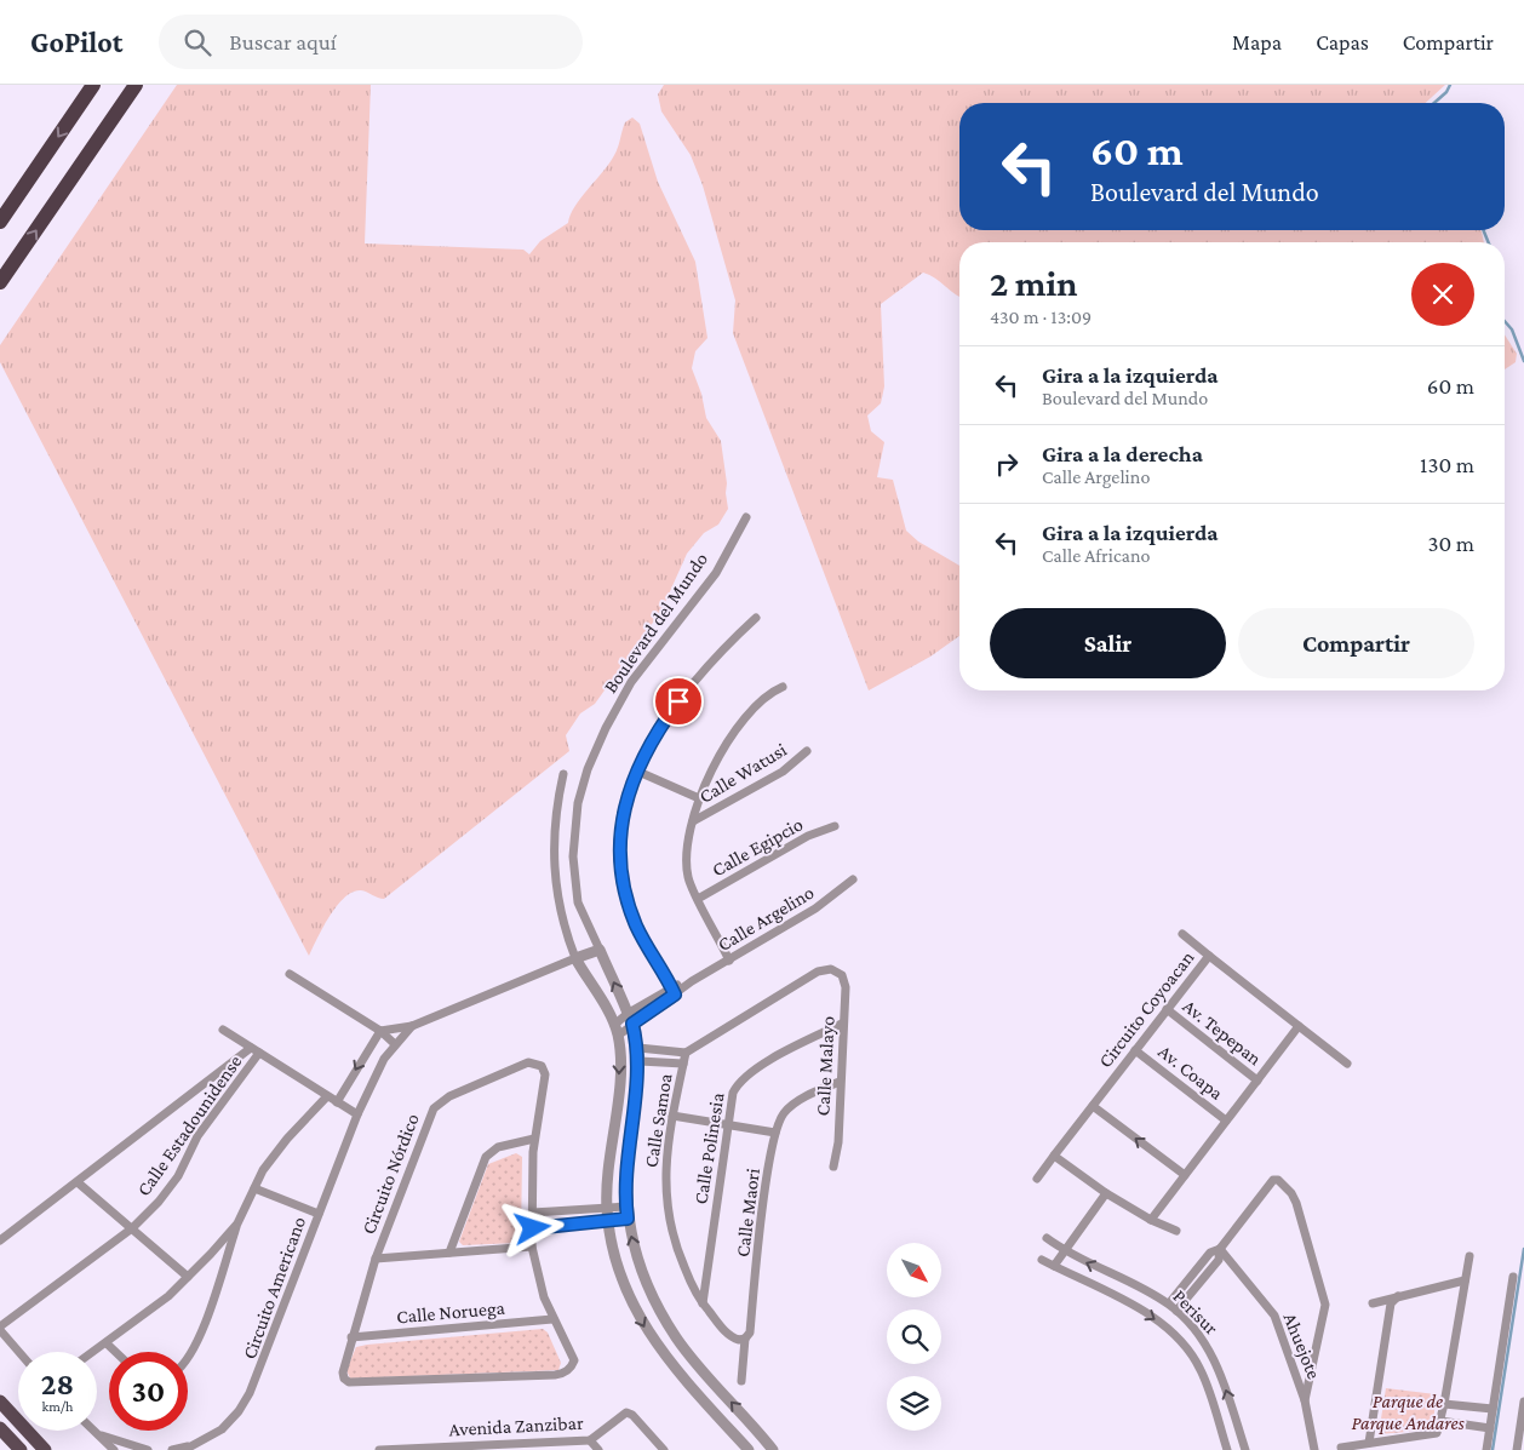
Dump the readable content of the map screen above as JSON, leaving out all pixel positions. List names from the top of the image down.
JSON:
{
  "streets": {
    "street": [
      "Boulevard del Mundo",
      "Calle Watusi",
      "Calle Egipcio",
      "Calle Argelino",
      "Circuito Coyoacan",
      "Av. Tepepan",
      "Calle Malayo",
      "Av. Coapa",
      "Calle Samoa",
      "Calle Estadounidense",
      "Calle Polinesia",
      "Circuito Nórdico",
      "Calle Maori",
      "Circuito Americano",
      "Calle Noruega",
      "Perisur",
      "Ahuejote",
      "Avenida Zanzibar"
    ]
  },
  "crossings": [
    ["Boulevard del Mundo", "Calle Argelino"],
    ["Circuito Coyoacan", "Av. Tepepan"],
    ["Circuito Coyoacan", "Av. Coapa"],
    ["Calle Malayo", "Calle Samoa"],
    ["Calle Malayo", "Calle Polinesia"],
    ["Calle Malayo", "Calle Maori"],
    ["Calle Samoa", "Calle Polinesia"],
    ["Calle Samoa", "Calle Maori"],
    ["Circuito Nórdico", "Calle Noruega"]
  ],
  "parks": ["Parque de Parque Andares"],
  "north": "bottom right",
  "page": {
    "header": "GoPilot",
    "search": "Buscar aquí",
    "nav": ["Mapa", "Capas", "Compartir"],
    "turn": ["60 m", "Boulevard del Mundo"],
    "heading": ["2 min", "430 m · 13:09"],
    "list": [
      {
        "name": "Gira a la izquierda",
        "note": "Boulevard del Mundo",
        "value": "60 m"
      },
      {
        "name": "Gira a la derecha",
        "note": "Calle Argelino",
        "value": "130 m"
      },
      {
        "name": "Gira a la izquierda",
        "note": "Calle Africano",
        "value": "30 m"
      }
    ],
    "buttons": ["Salir", "Compartir"],
    "speed": "28 km/h",
    "limit": "30"
  }
}
